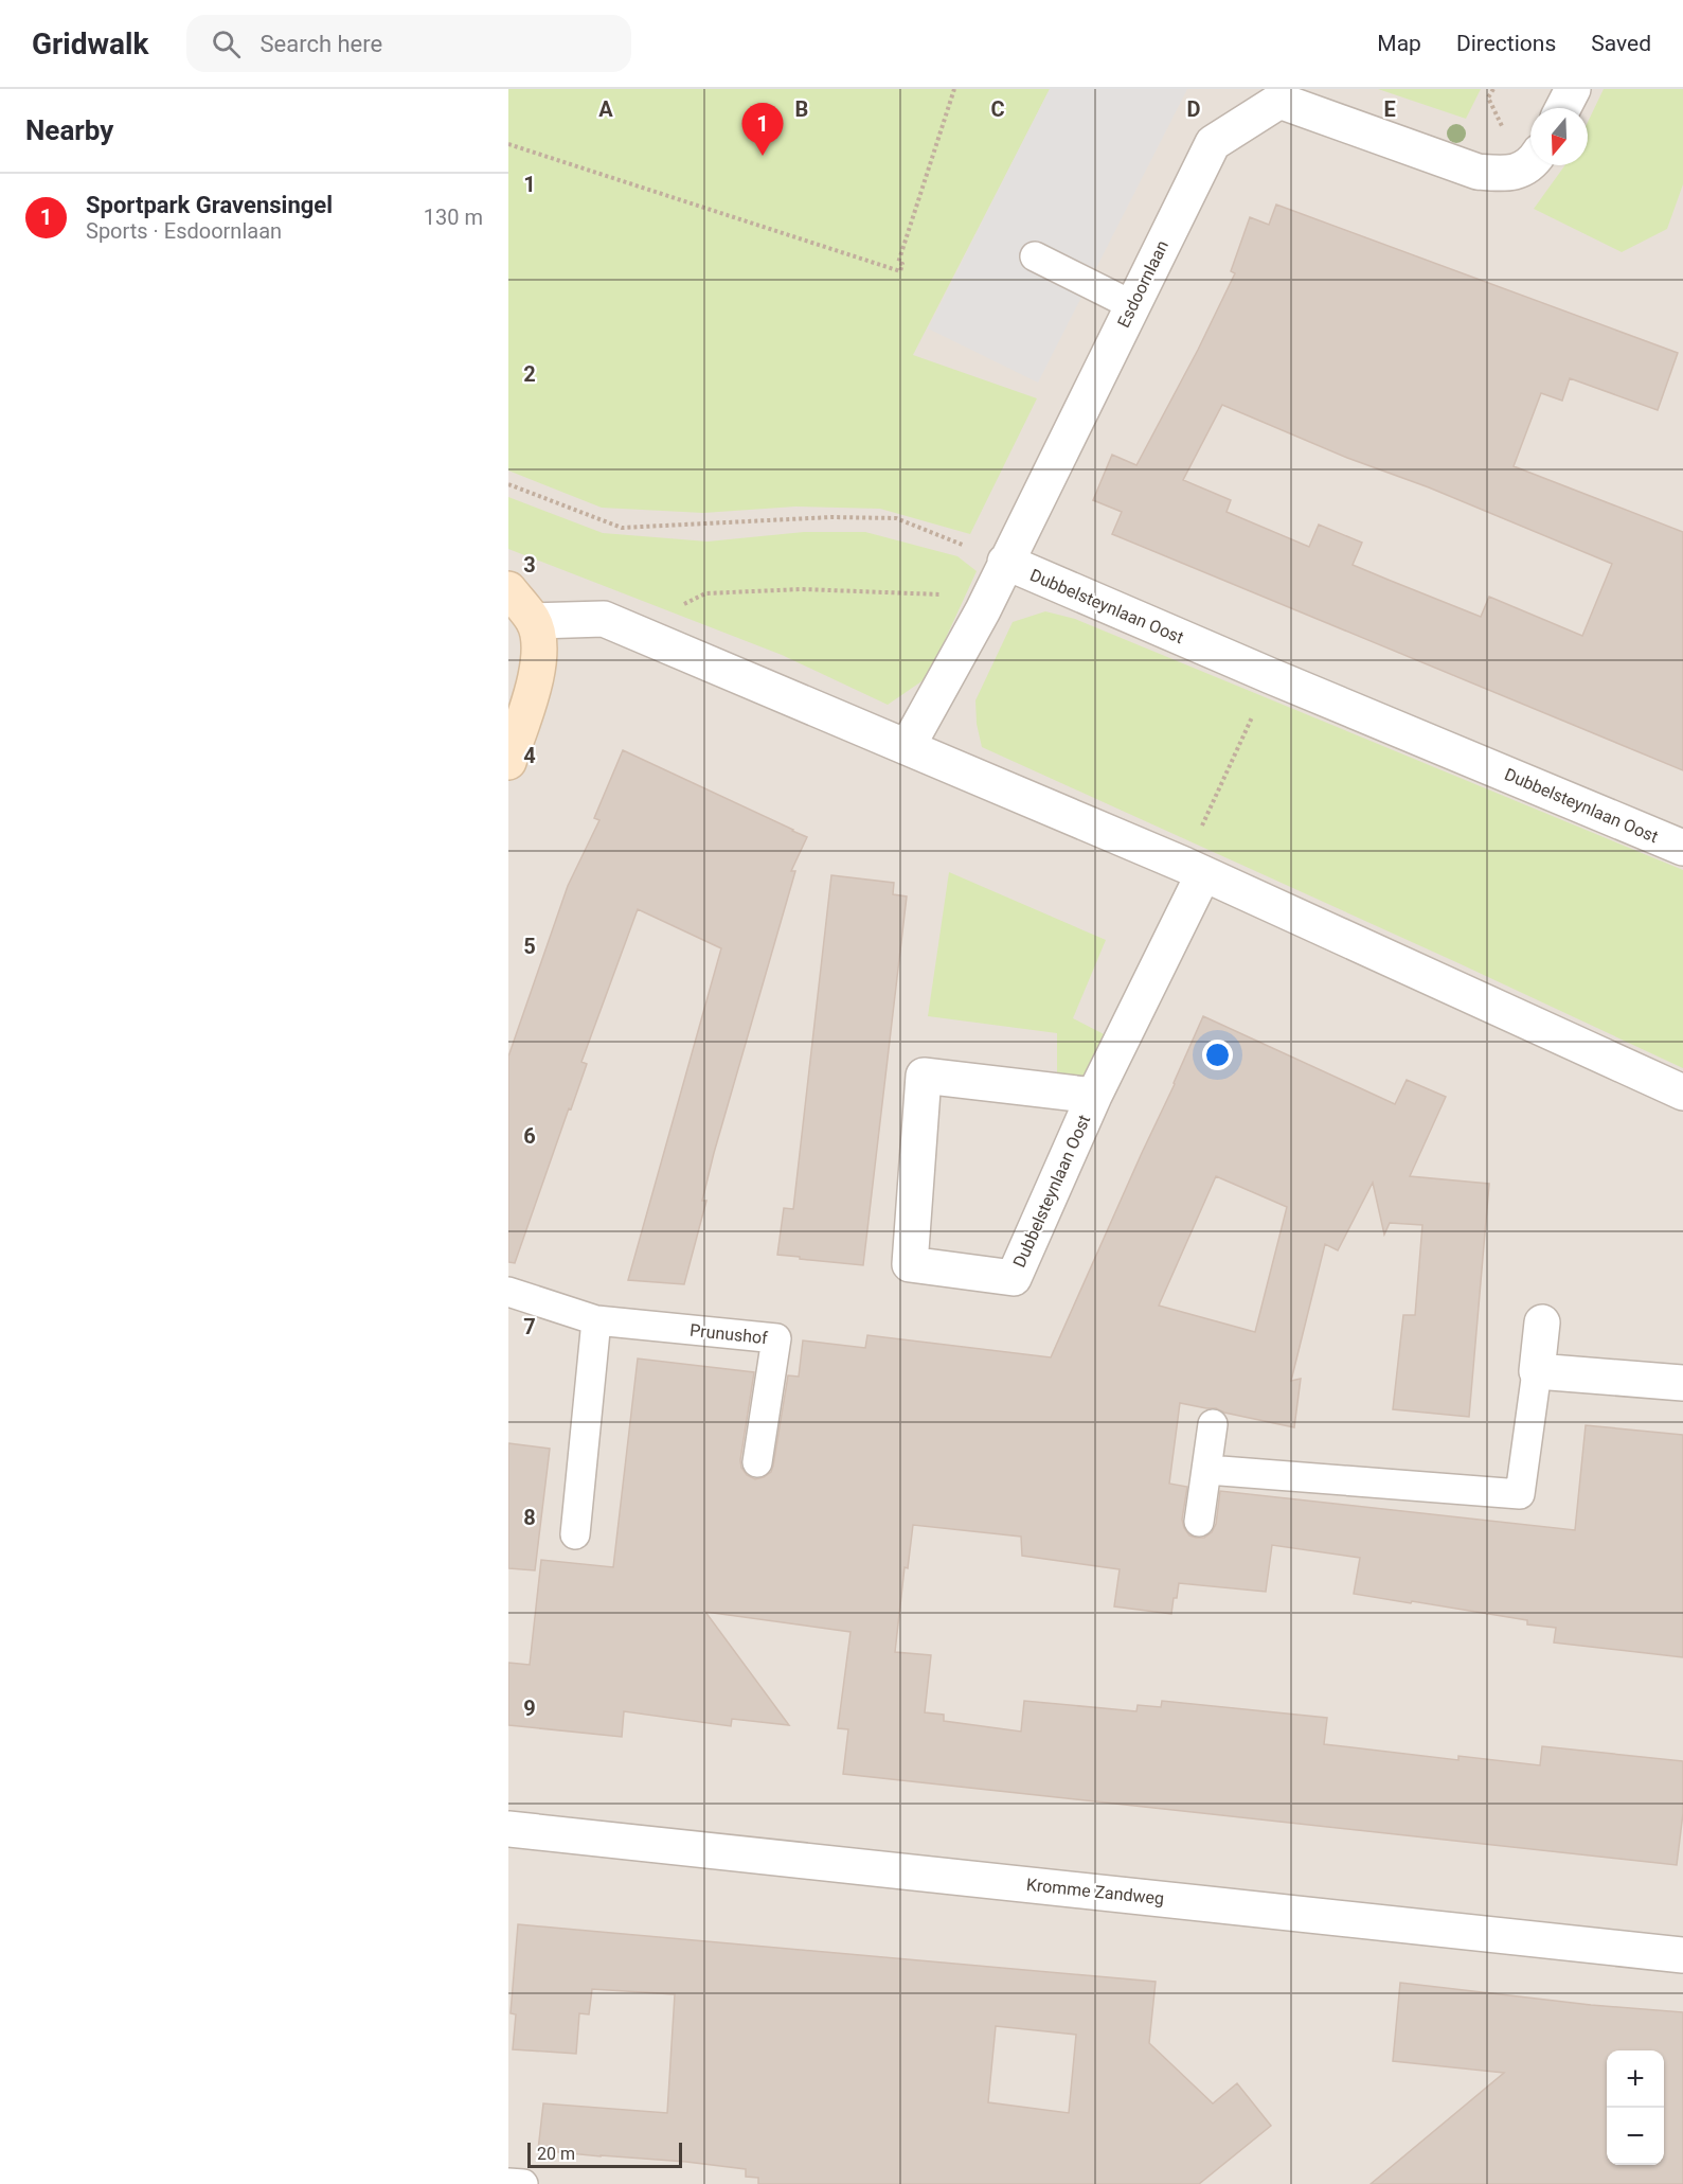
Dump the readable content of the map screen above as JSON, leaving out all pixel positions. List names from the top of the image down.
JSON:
{
  "streets": {
    "street": ["Esdoornlaan", "Dubbelsteynlaan Oost", "Kromme Zandweg"],
    "lane": ["Prunushof"]
  },
  "crossings": [
    ["Esdoornlaan", "Dubbelsteynlaan Oost"]
  ],
  "scale_bar": "20 m",
  "north": "bottom",
  "page": {
    "header": "Gridwalk",
    "search": "Search here",
    "nav": ["Map", "Directions", "Saved"],
    "heading": "Nearby",
    "pins": "1",
    "list": [
      {
        "mark": "1",
        "name": "Sportpark Gravensingel",
        "note": "Sports · Esdoornlaan",
        "value": "130 m"
      }
    ],
    "map_buttons": ["+", "−"],
    "scale": "20 m"
  },
  "grid": {
    "columns": [
      "A",
      "B",
      "C",
      "D",
      "E"
    ],
    "rows": [
      "1",
      "2",
      "3",
      "4",
      "5",
      "6",
      "7",
      "8",
      "9"
    ]
  }
}
